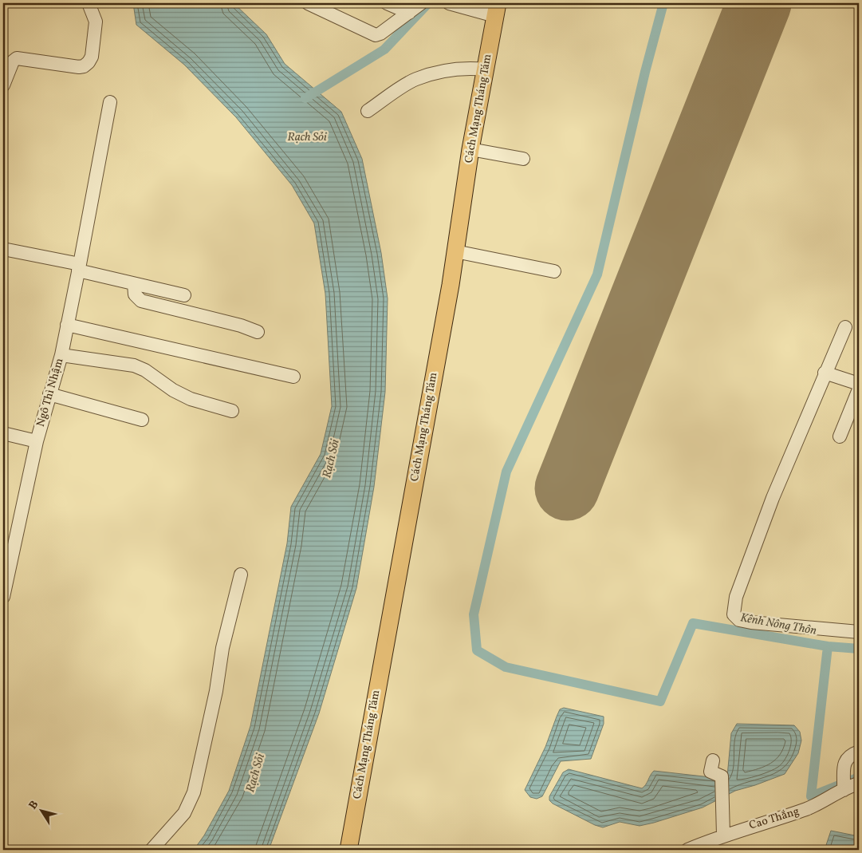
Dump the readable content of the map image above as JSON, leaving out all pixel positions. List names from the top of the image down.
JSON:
{
  "streets": {
    "main road": ["Cách Mạng Tháng Tám"],
    "street": ["Ngô Thì Nhậm", "Cao Thắng"]
  },
  "water": ["Rạch Sỏi", "Kênh Nông Thôn"],
  "north": "top left"
}
